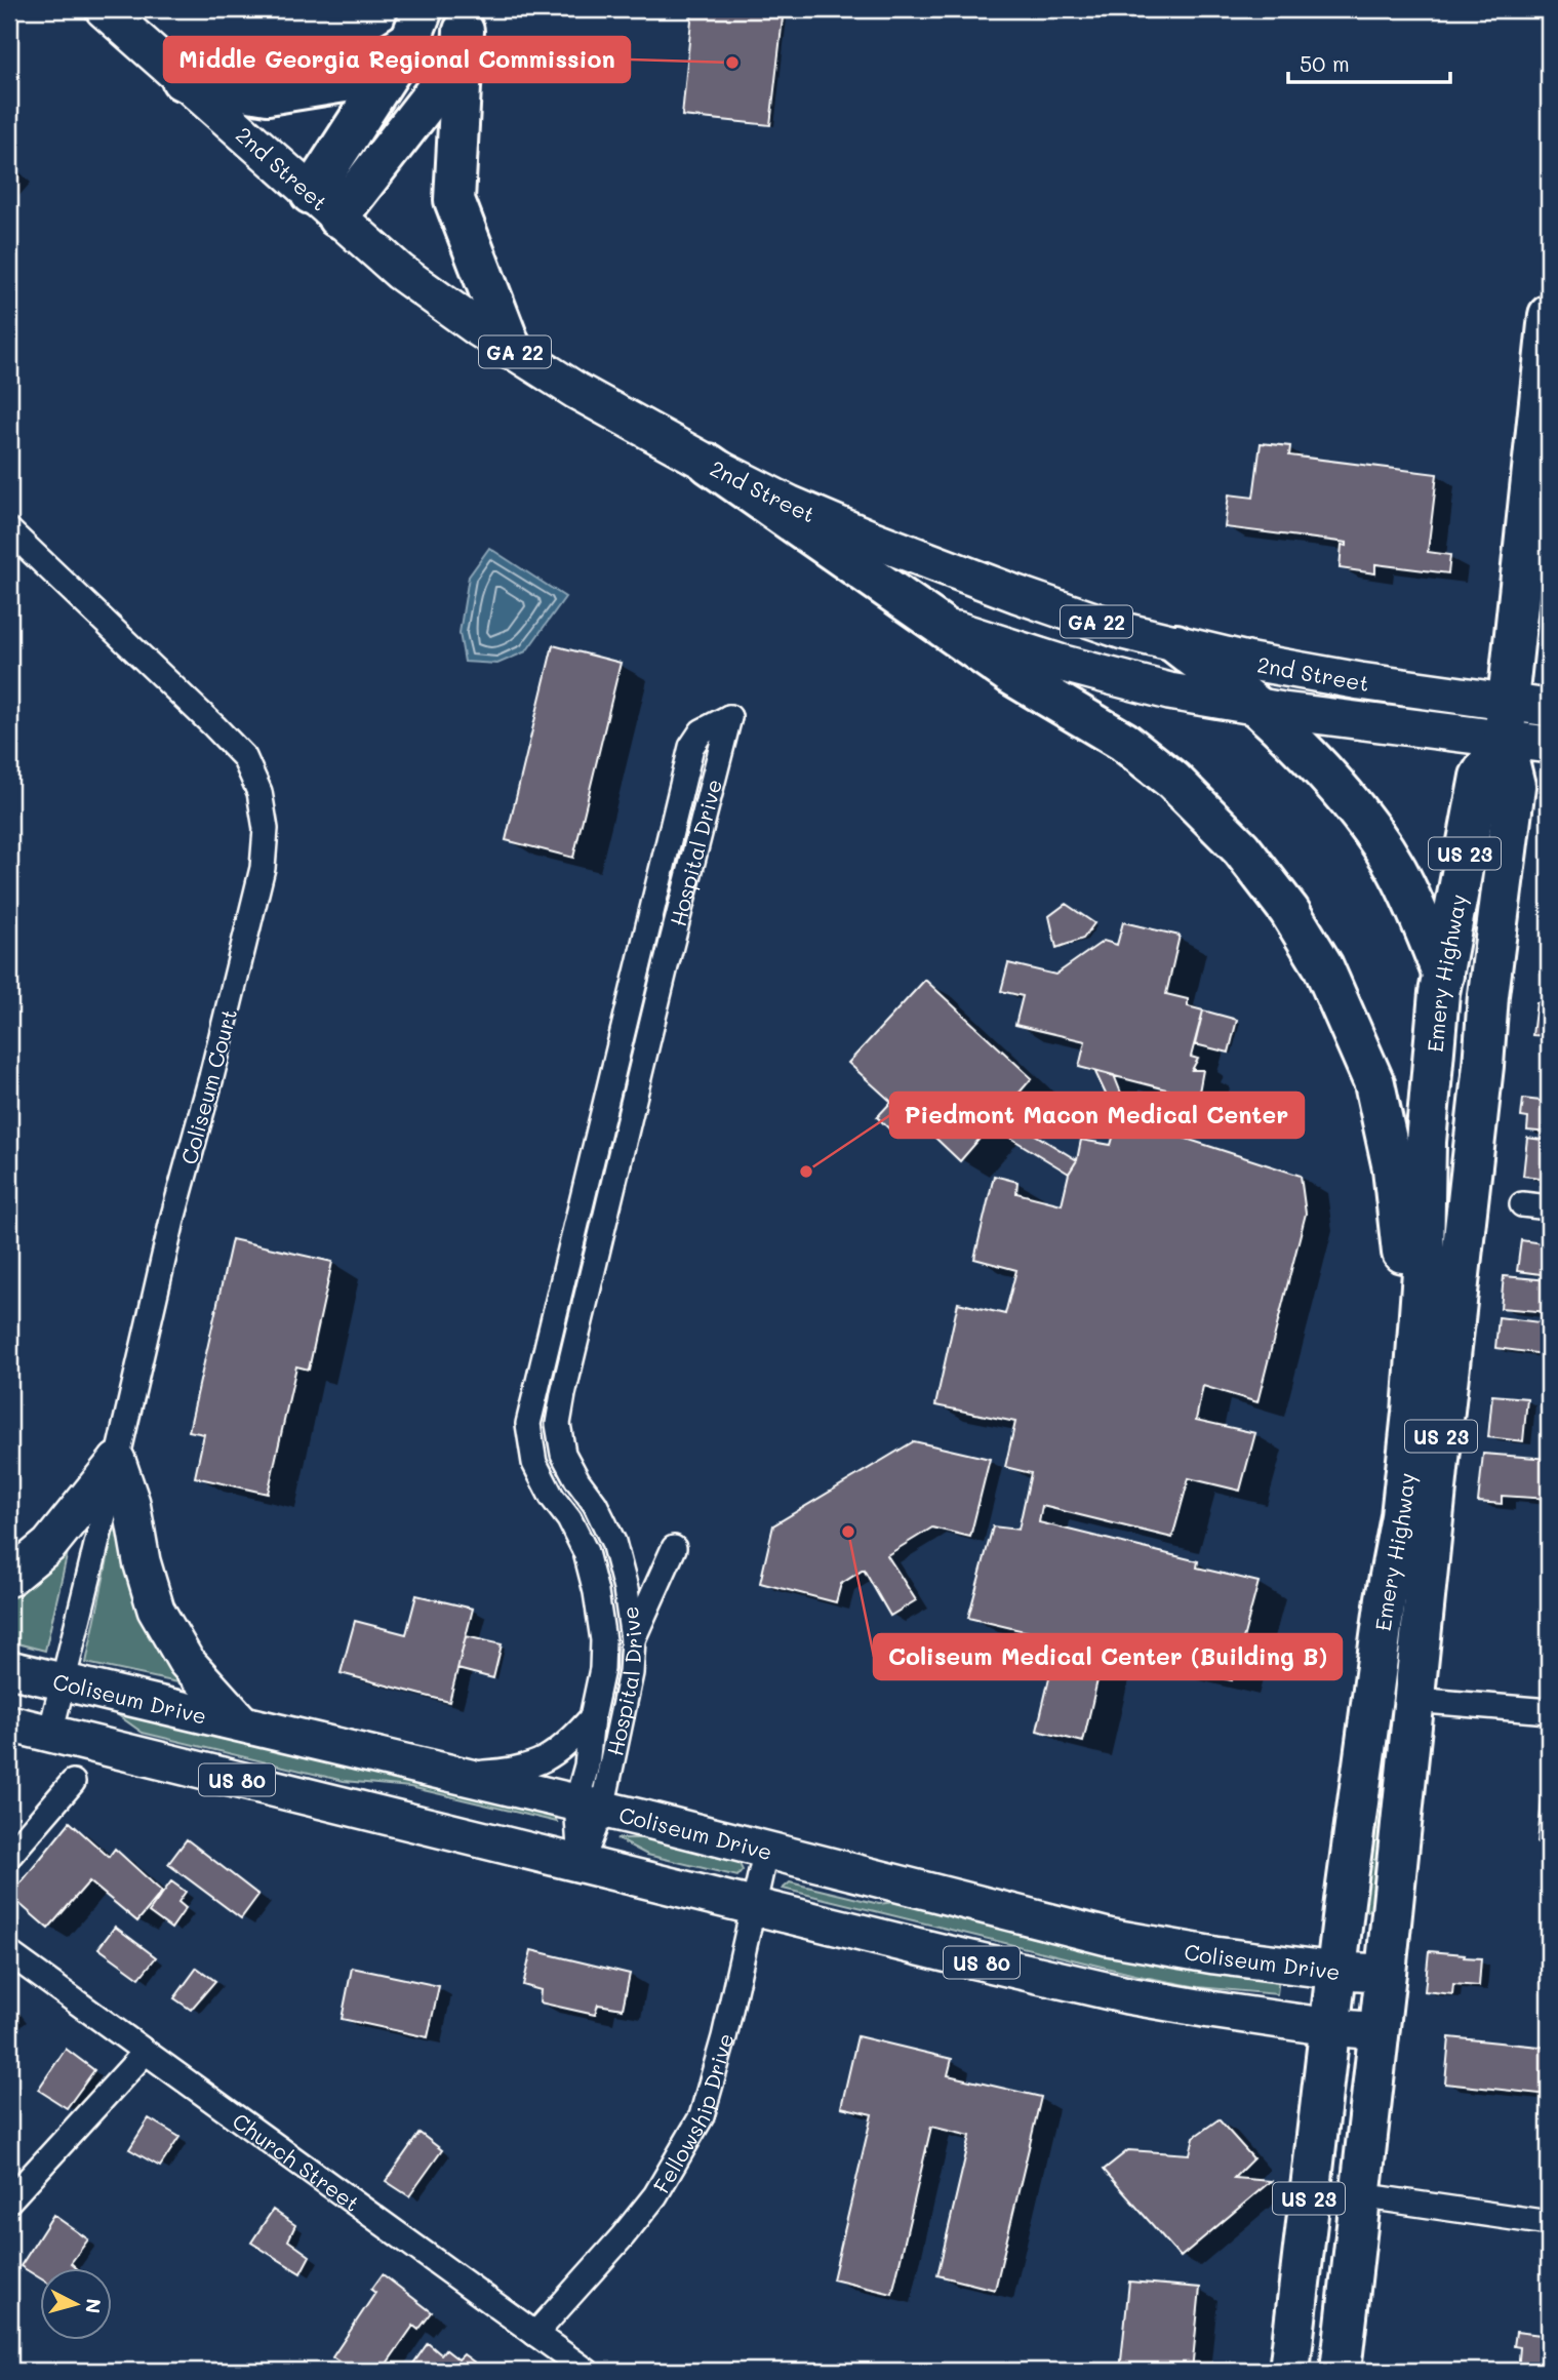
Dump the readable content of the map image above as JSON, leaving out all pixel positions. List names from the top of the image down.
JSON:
{
  "streets": {
    "highway": ["US 23", "Emery Highway"],
    "main road": [
      "2nd Street",
      "GA 22",
      "Coliseum Drive",
      "US 80"
    ],
    "street": [
      "Hospital Drive",
      "Coliseum Court",
      "Fellowship Drive",
      "Church Street"
    ]
  },
  "crossings": [
    ["2nd Street", "Emery Highway"],
    ["Hospital Drive", "Coliseum Drive"],
    ["Hospital Drive", "US 80"],
    ["Emery Highway", "Coliseum Drive"],
    ["Emery Highway", "US 80"],
    ["Coliseum Court", "Coliseum Drive"],
    ["Coliseum Court", "US 80"],
    ["Coliseum Drive", "Fellowship Drive"],
    ["US 80", "Fellowship Drive"],
    ["Fellowship Drive", "Church Street"]
  ],
  "places": ["Middle Georgia Regional Commission", "Piedmont Macon Medical Center", "Coliseum Medical Center (Building B)"],
  "scale_bar": "50 m",
  "north": "right"
}
